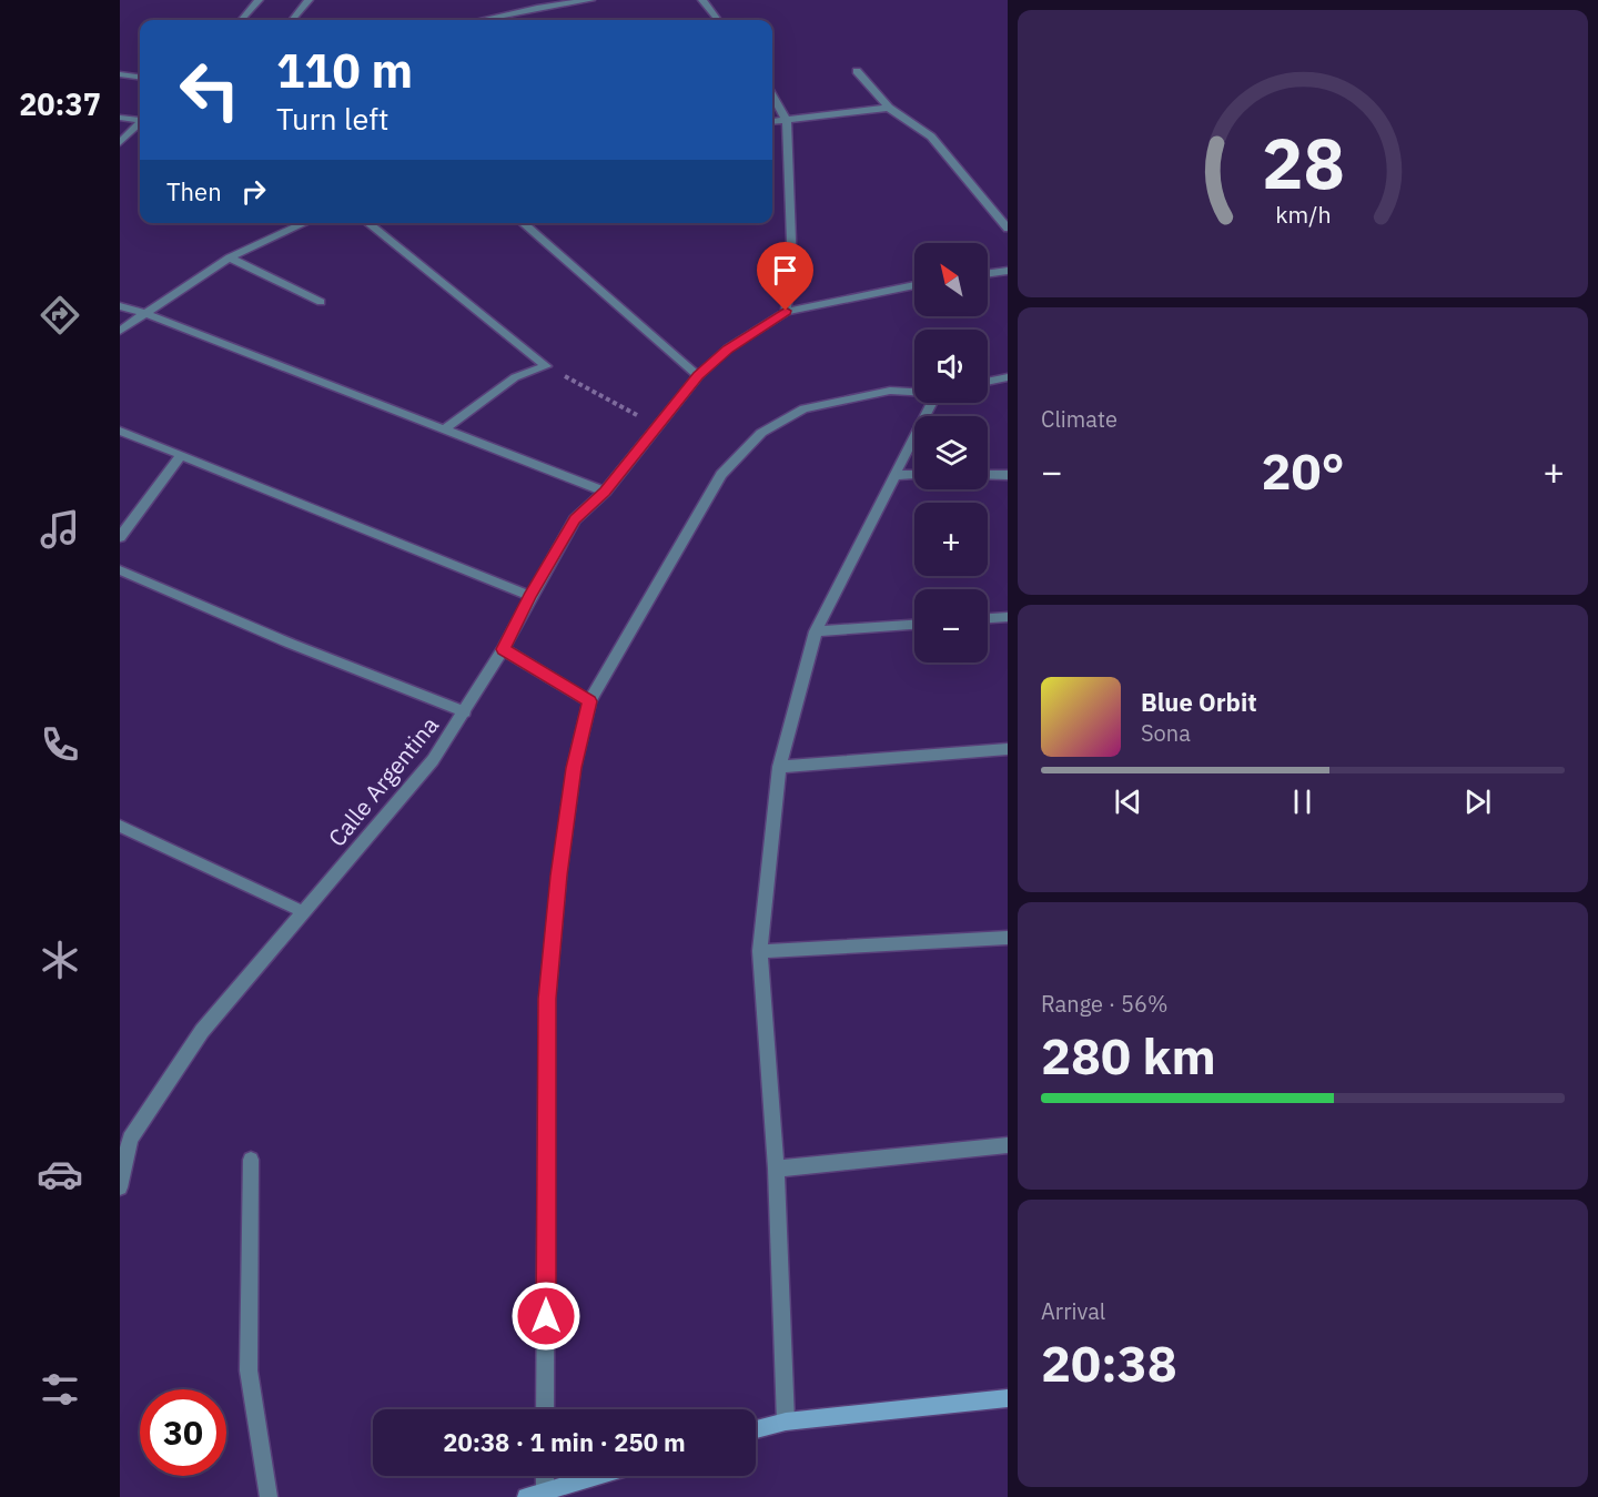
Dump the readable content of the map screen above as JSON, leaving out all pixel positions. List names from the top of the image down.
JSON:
{
  "streets": {
    "street": ["Calle Argentina"]
  },
  "north": "top left",
  "page": {
    "tabs": "20:37",
    "turn": ["110 m", "Turn left"],
    "then": "Then",
    "map_buttons": ["+", "−"],
    "tile": [
      "Climate",
      ["Range · 56%", "280 km"],
      ["Arrival", "20:38"]
    ],
    "heat": ["−", "20°", "+"],
    "song": ["Blue Orbit", "Sona"],
    "limit": "30",
    "trip": "20:38 · 1 min · 250 m",
    "gauge": ["28", "km/h"]
  }
}
